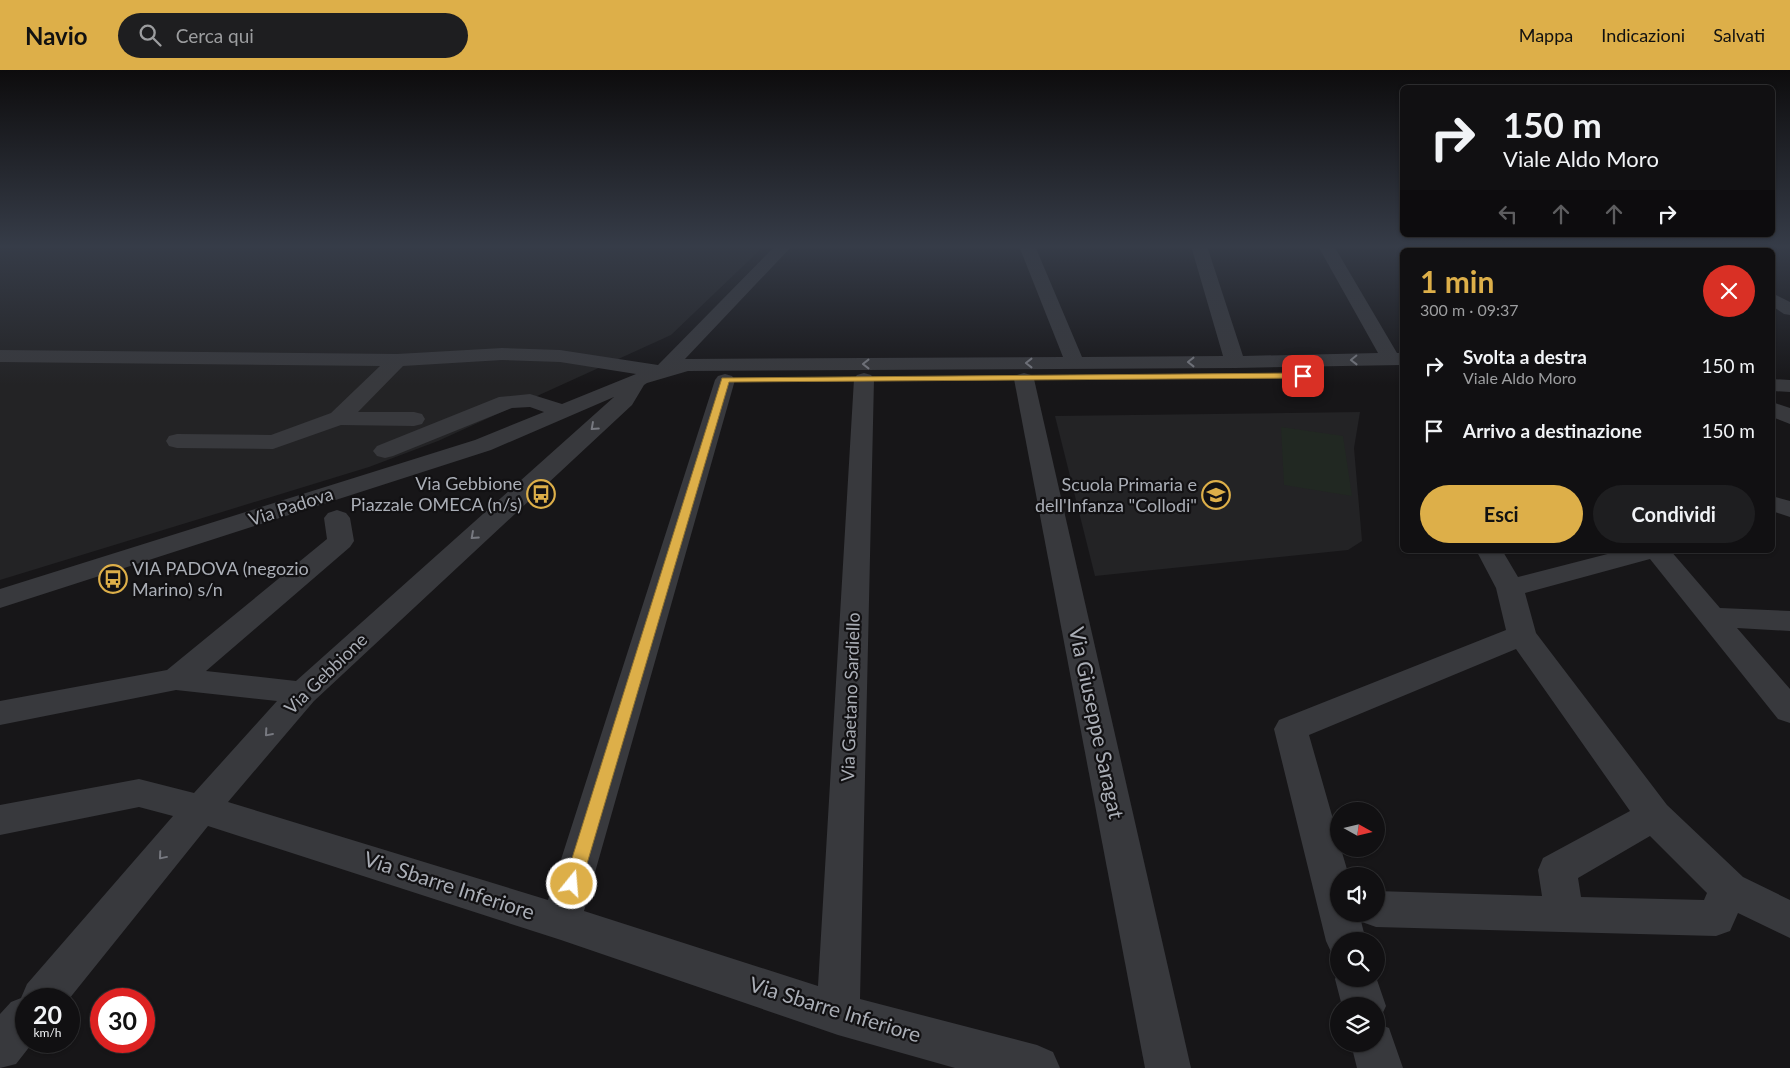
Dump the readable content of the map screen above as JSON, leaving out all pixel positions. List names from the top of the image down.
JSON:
{
  "streets": {
    "street": [
      "Via Padova",
      "Via Gebbione",
      "Via Gaetano Sardiello",
      "Via Giuseppe Saragat",
      "Via Sbarre Inferiore"
    ]
  },
  "crossings": [
    ["Via Padova", "Via Gebbione"],
    ["Via Gebbione", "Via Sbarre Inferiore"],
    ["Via Gaetano Sardiello", "Via Sbarre Inferiore"]
  ],
  "places": {
    "bus stop": ["Via Gebbione Piazzale OMECA (n/s)", "VIA PADOVA (negozio Marino) s/n"],
    "school or university": ["Scuola Primaria e dell'Infanza \"Collodi\""]
  },
  "north": "right",
  "page": {
    "header": "Navio",
    "search": "Cerca qui",
    "nav": ["Mappa", "Indicazioni", "Salvati"],
    "turn": ["150 m", "Viale Aldo Moro"],
    "heading": ["1 min", "300 m · 09:37"],
    "list": [
      {
        "name": "Svolta a destra",
        "note": "Viale Aldo Moro",
        "value": "150 m"
      },
      {
        "name": "Arrivo a destinazione",
        "value": "150 m"
      }
    ],
    "buttons": ["Esci", "Condividi"],
    "speed": "20 km/h",
    "limit": "30"
  }
}
